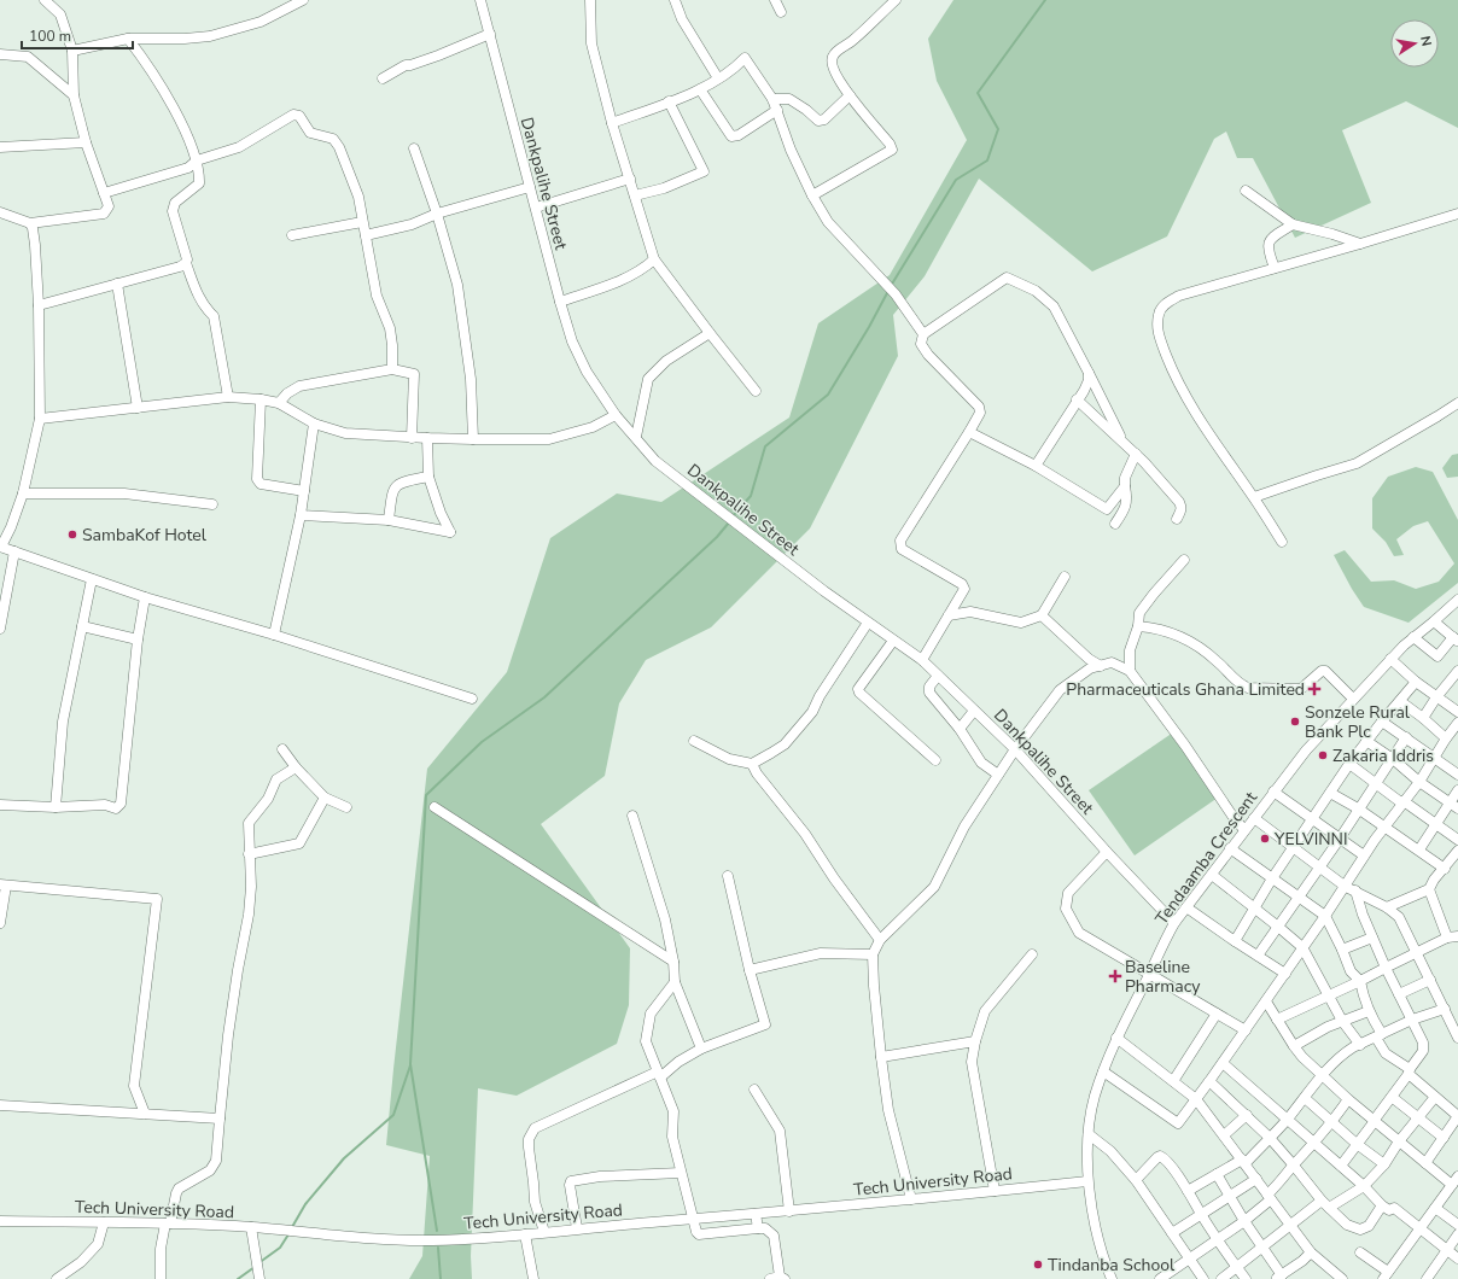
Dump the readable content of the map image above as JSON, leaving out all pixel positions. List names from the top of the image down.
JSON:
{
  "streets": {
    "street": ["Dankpalihe Street", "Tendaamba Crescent", "Tech University Road"]
  },
  "crossings": [
    ["Dankpalihe Street", "Tendaamba Crescent"],
    ["Tendaamba Crescent", "Tech University Road"]
  ],
  "places": {
    "other": [
      "SambaKof Hotel",
      "Sonzele Rural Bank Plc",
      "Zakaria Iddris",
      "YELVINNI",
      "Tindanba School"
    ],
    "health": ["Pharmaceuticals Ghana Limited", "Baseline Pharmacy"]
  },
  "scale_bar": "100 m",
  "north": "right"
}
